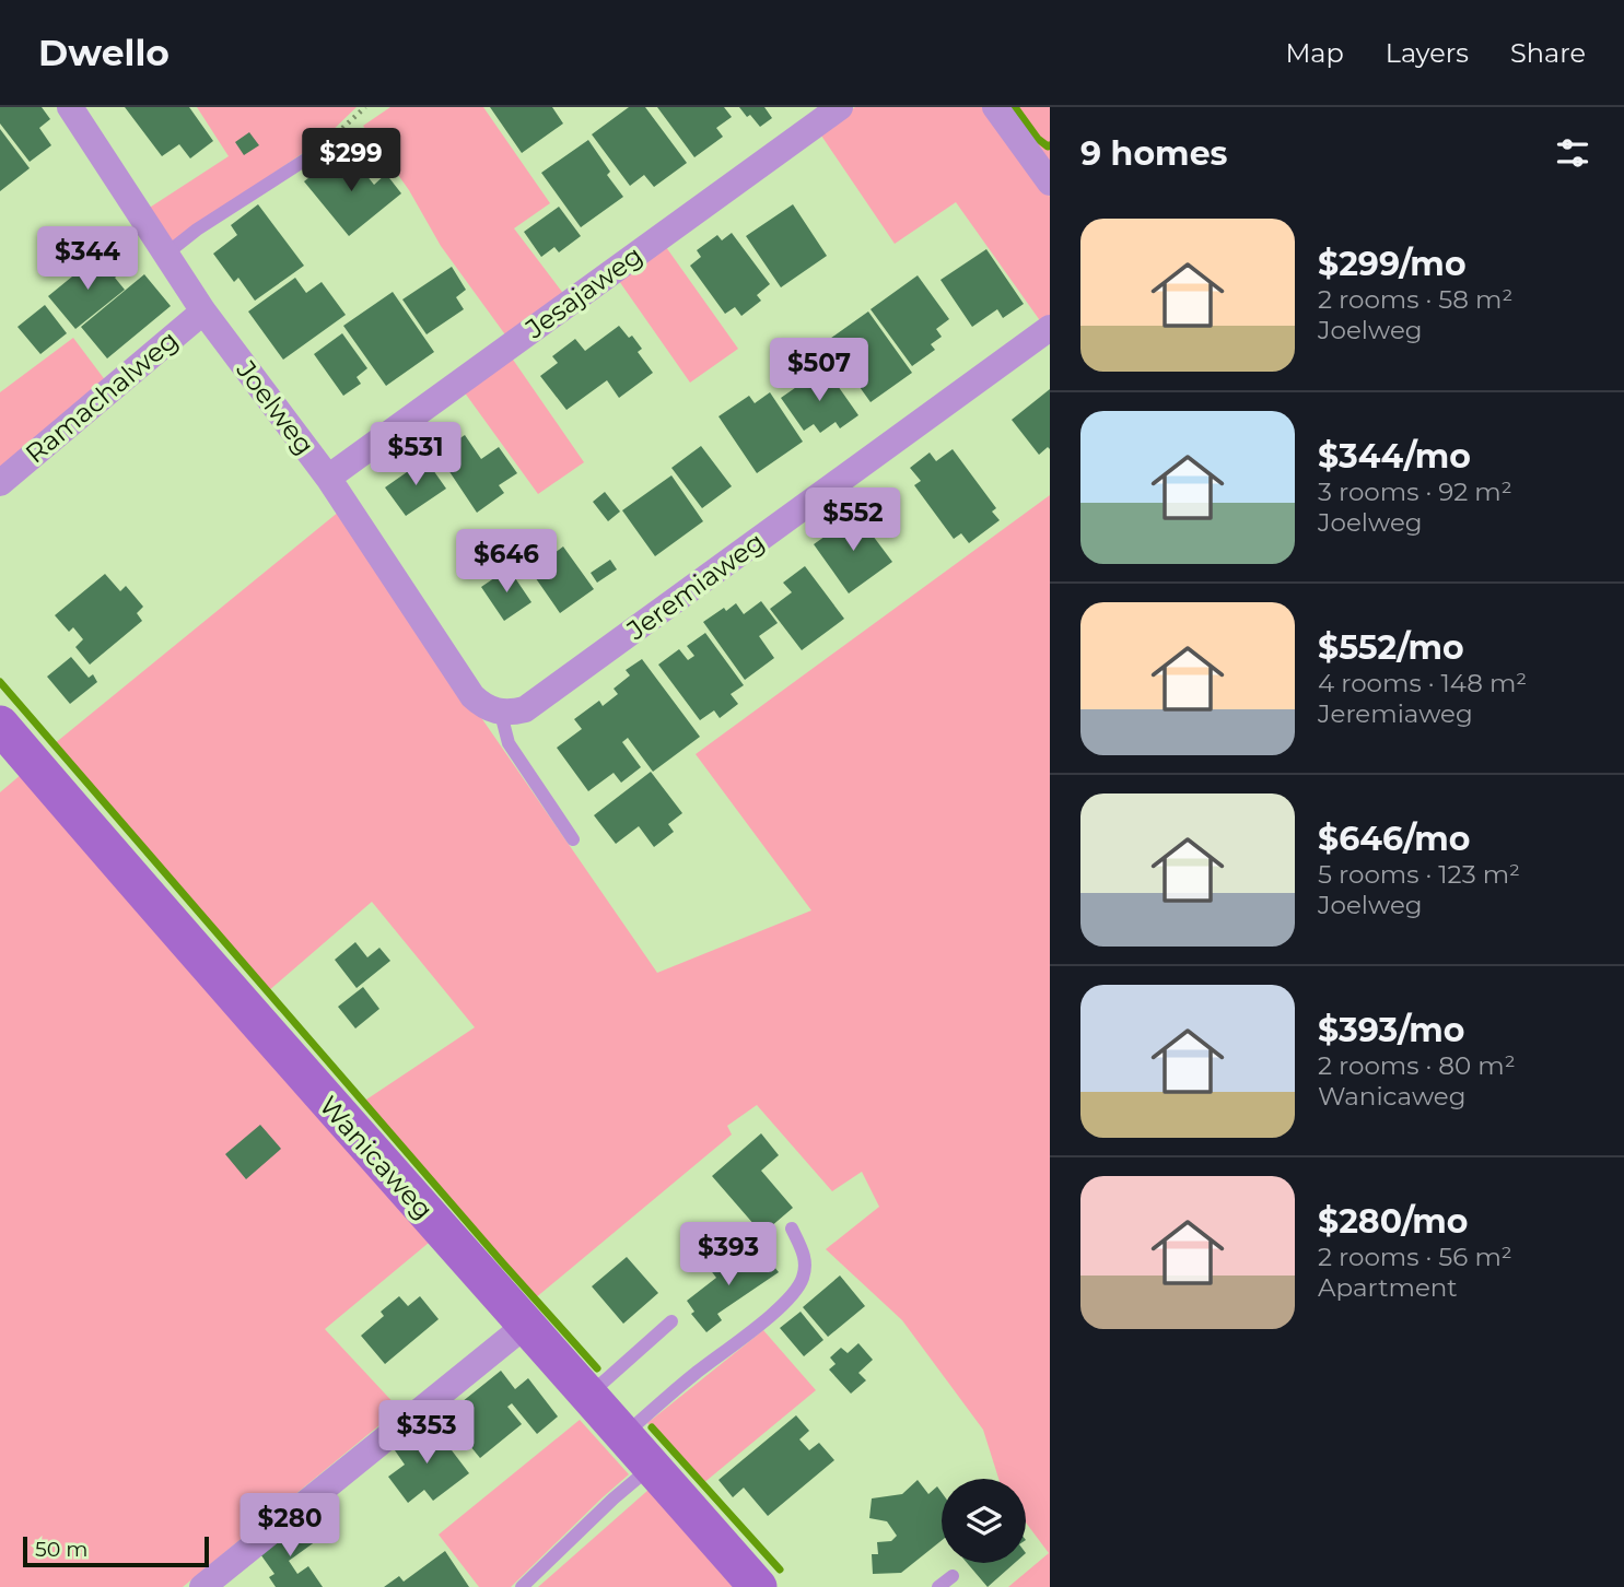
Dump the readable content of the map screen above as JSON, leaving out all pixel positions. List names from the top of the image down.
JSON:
{
  "streets": {
    "street": [
      "Jesajaweg",
      "Ramachalweg",
      "Joelweg",
      "Jeremiaweg",
      "Wanicaweg"
    ]
  },
  "crossings": [
    ["Jesajaweg", "Joelweg"],
    ["Ramachalweg", "Joelweg"],
    ["Joelweg", "Jeremiaweg"]
  ],
  "scale_bar": "50 m",
  "page": {
    "header": "Dwello",
    "nav": ["Map", "Layers", "Share"],
    "heading": "9 homes",
    "price": [
      "$299",
      "$344",
      "$507",
      "$531",
      "$552",
      "$646",
      "$393",
      "$353",
      "$280"
    ],
    "list": [
      {
        "name": "$299/mo",
        "note": "2 rooms · 58 m² · Joelweg"
      },
      {
        "name": "$344/mo",
        "note": "3 rooms · 92 m² · Joelweg"
      },
      {
        "name": "$552/mo",
        "note": "4 rooms · 148 m² · Jeremiaweg"
      },
      {
        "name": "$646/mo",
        "note": "5 rooms · 123 m² · Joelweg"
      },
      {
        "name": "$393/mo",
        "note": "2 rooms · 80 m² · Wanicaweg"
      },
      {
        "name": "$280/mo",
        "note": "2 rooms · 56 m² · Apartment"
      }
    ],
    "scale": "50 m"
  }
}
